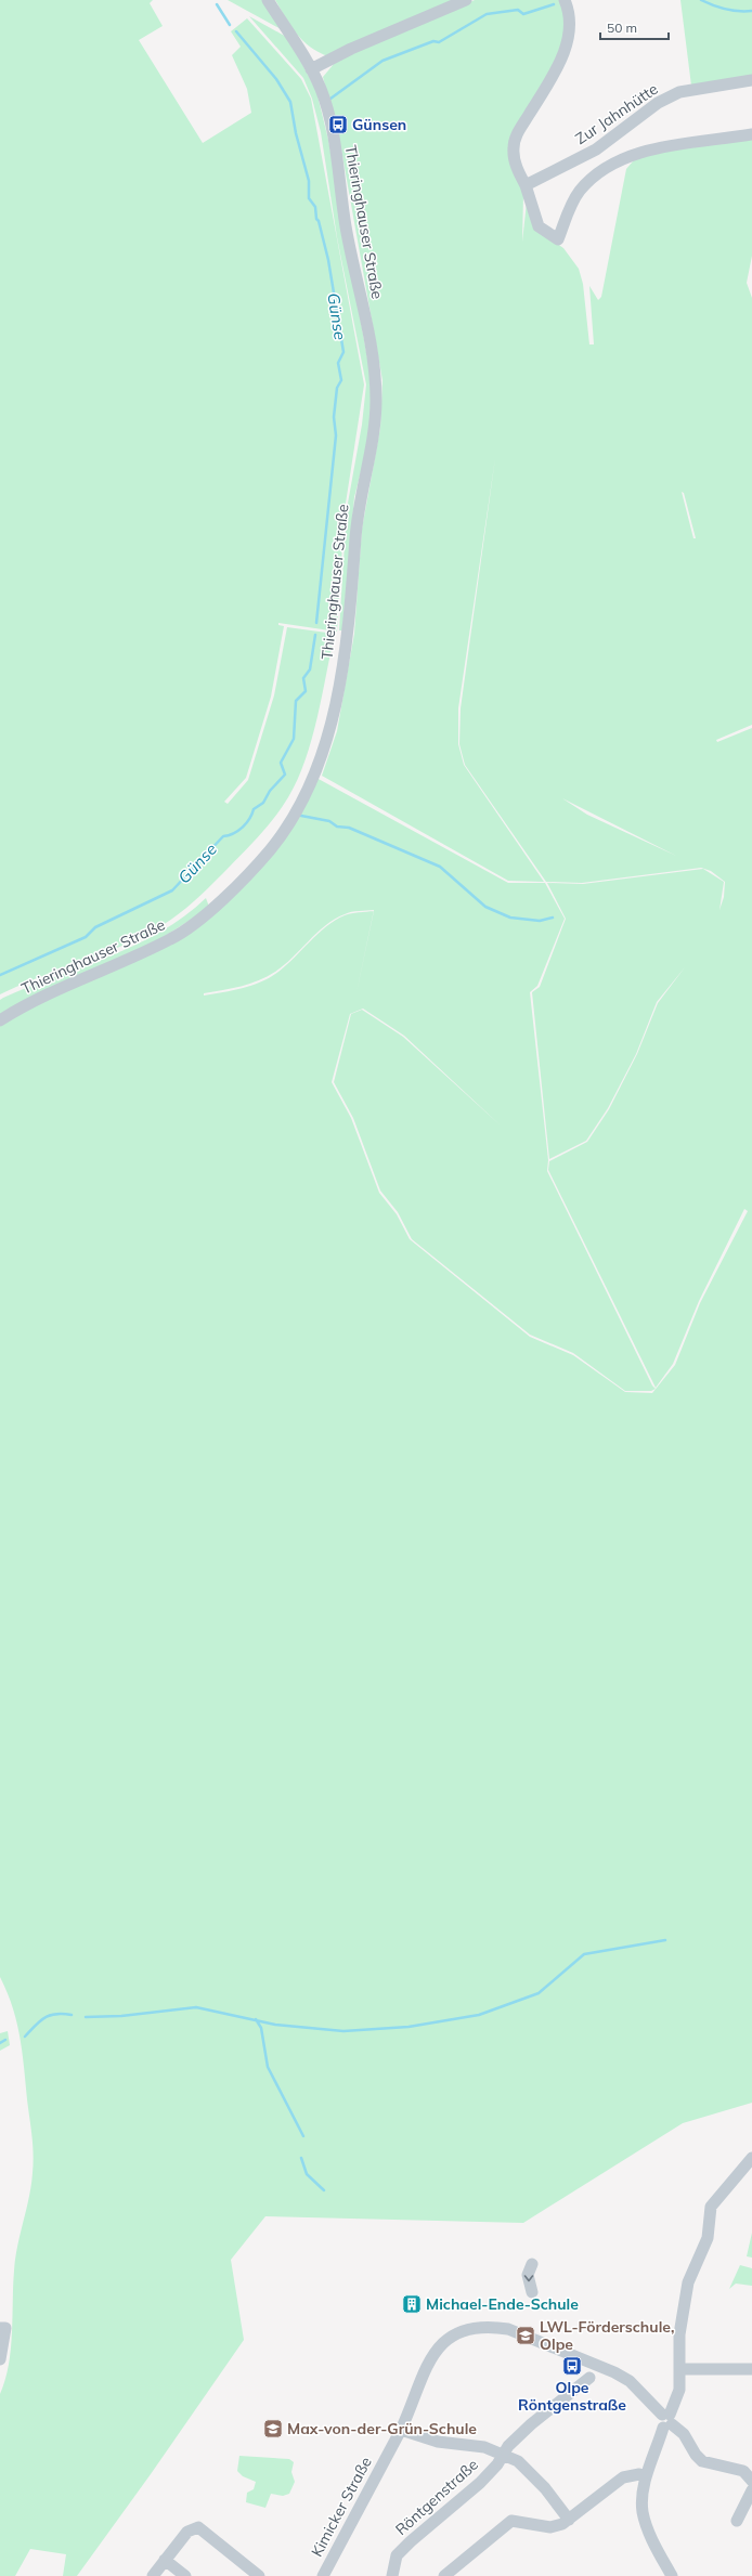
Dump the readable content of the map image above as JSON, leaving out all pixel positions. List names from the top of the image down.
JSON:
{
  "streets": {
    "street": [
      "Zur Jahnhütte",
      "Thieringhauser Straße",
      "Röntgenstraße",
      "Kimicker Straße"
    ]
  },
  "water": ["Günse"],
  "places": {
    "bus stop": ["Günsen", "Olpe Röntgenstraße"],
    "building": ["Michael-Ende-Schule"],
    "school or university": ["LWL-Förderschule, Olpe", "Max-von-der-Grün-Schule"]
  },
  "scale_bar": "50 m"
}
